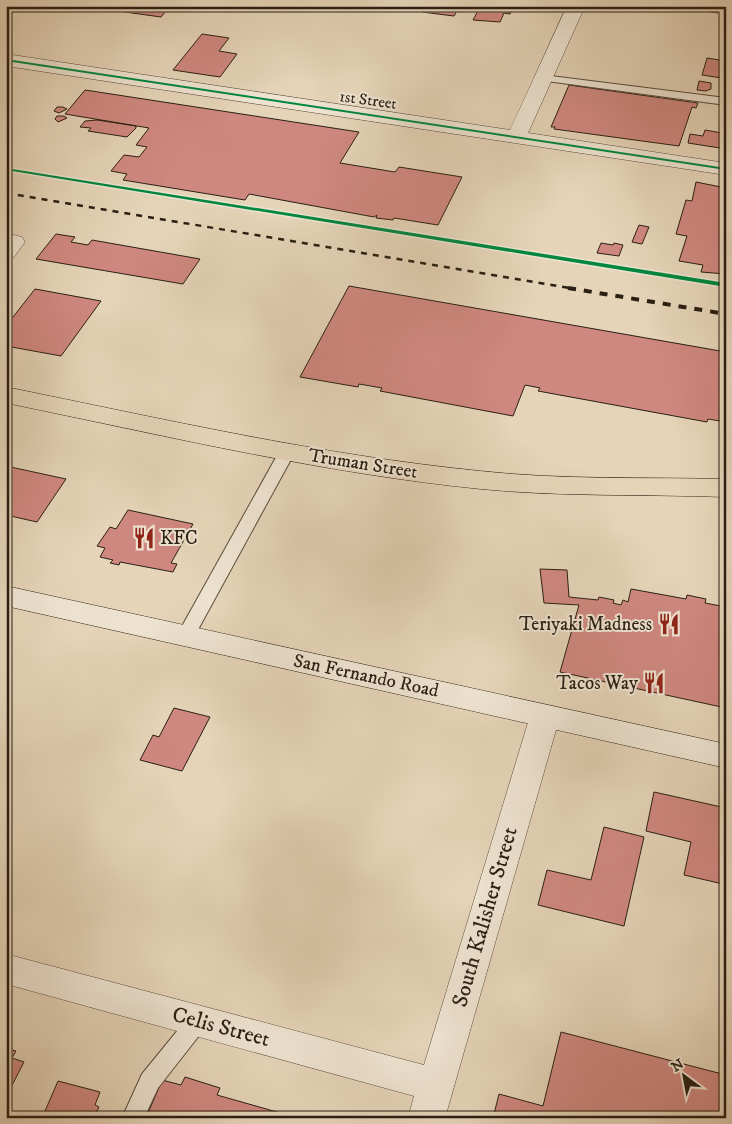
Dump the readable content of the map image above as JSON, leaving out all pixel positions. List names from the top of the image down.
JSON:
{
  "streets": {
    "main road": ["Truman Street"],
    "street": [
      "1st Street",
      "San Fernando Road",
      "South Kalisher Street",
      "Celis Street"
    ]
  },
  "crossings": [
    ["San Fernando Road", "South Kalisher Street"],
    ["South Kalisher Street", "Celis Street"]
  ],
  "places": {
    "restaurant": ["KFC", "Teriyaki Madness", "Tacos Way"]
  },
  "north": "top left"
}
